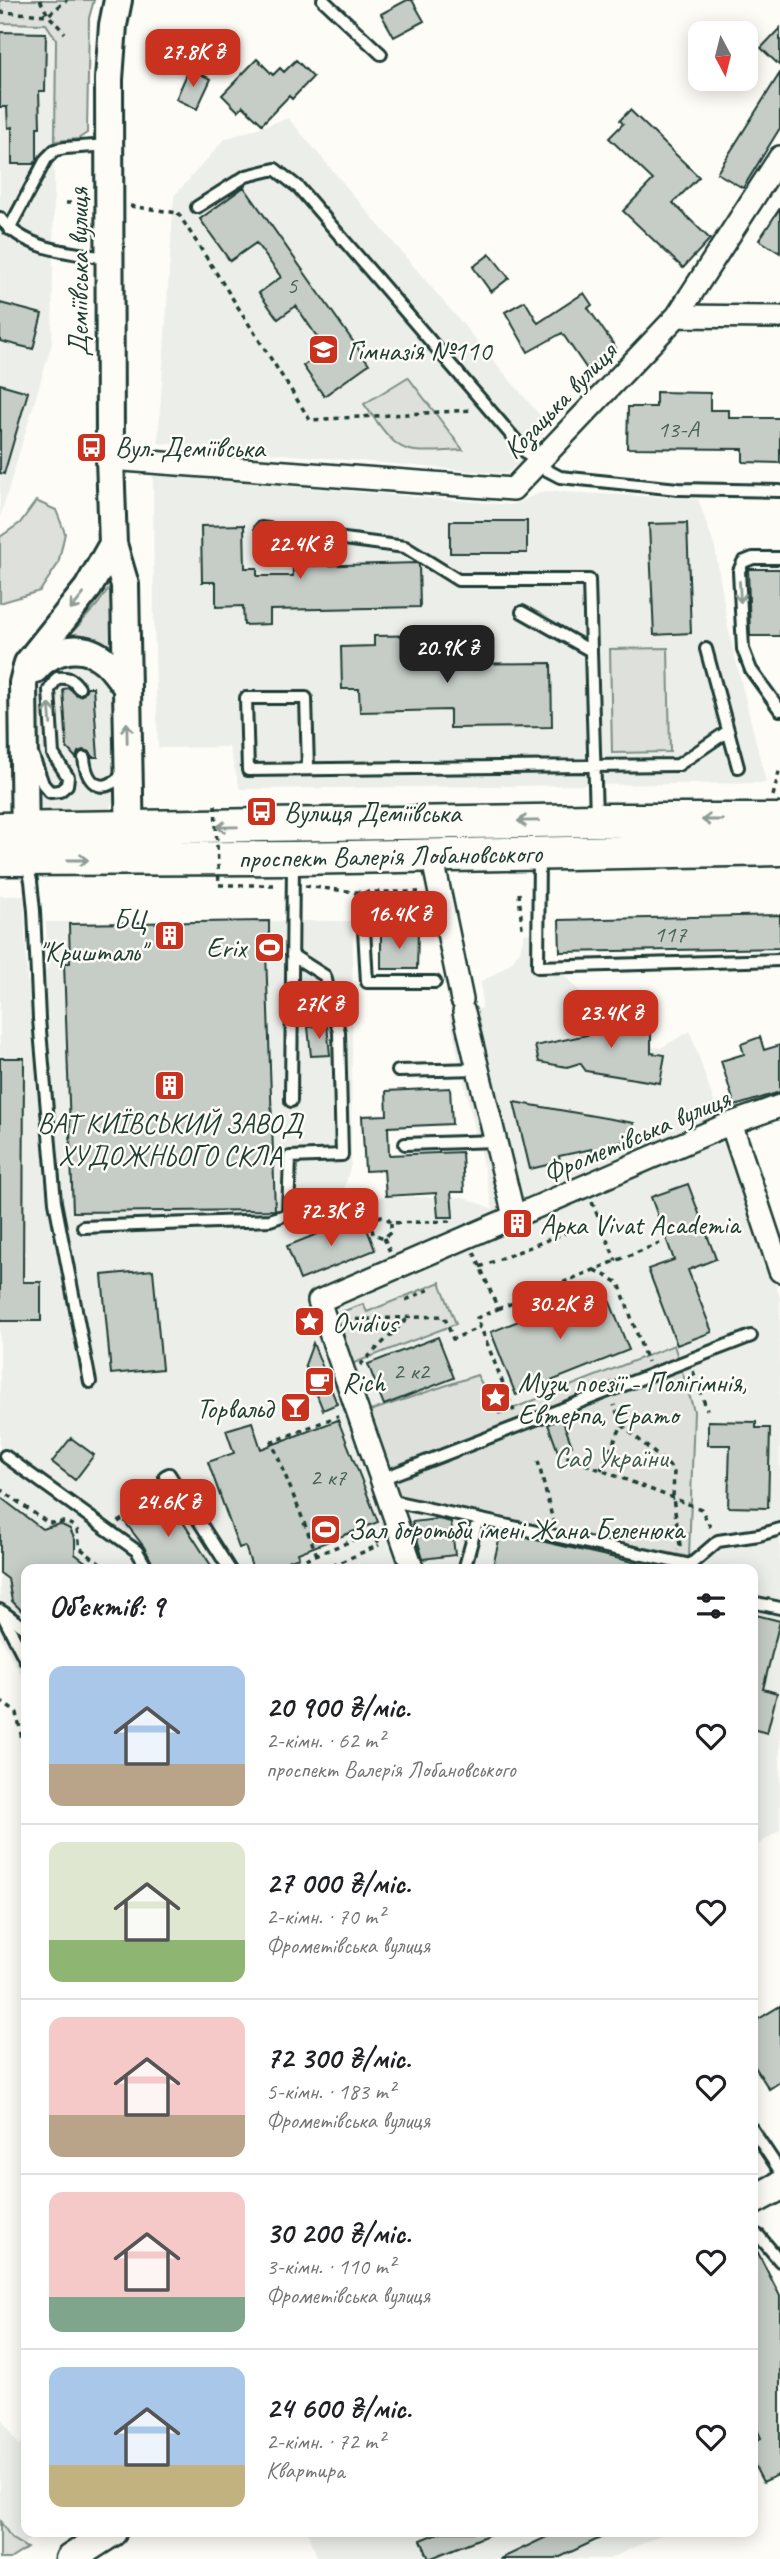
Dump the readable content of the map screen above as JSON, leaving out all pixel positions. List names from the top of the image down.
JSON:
{
  "streets": {
    "main road": ["проспект Валерія Лобановського"],
    "street": ["Деміївська вулиця", "Козацька вулиця", "Фрометівська вулиця"]
  },
  "crossings": [
    ["Деміївська вулиця", "Козацька вулиця"],
    ["Деміївська вулиця", "проспект Валерія Лобановського"],
    ["проспект Валерія Лобановського", "Фрометівська вулиця"]
  ],
  "parks": ["Сад України"],
  "places": {
    "school or university": ["Гімназія №110"],
    "bus stop": ["Вул. Деміївська", "Вулиця Деміївська"],
    "building": ["БЦ \"Кришталь\"", "ВАТ КИЇВСЬКИЙ ЗАВОД ХУДОЖНЬОГО СКЛА", "Арка Vivat Academia"],
    "sports": ["Erix", "Зал боротьби імені Жана Беленюка"],
    "place": ["Ovidius", "Музи поезії - Полігімнія, Евтерпа, Ерато"],
    "cafe": ["Rich"],
    "bar": ["Торвальд"]
  },
  "house_numbers": [
    "5",
    "13-А",
    "117",
    "2 к2",
    "2 к7"
  ],
  "north": "bottom",
  "page": {
    "price": [
      "27.8K ₴",
      "22.4K ₴",
      "20.9K ₴",
      "16.4K ₴",
      "27K ₴",
      "23.4K ₴",
      "72.3K ₴",
      "30.2K ₴",
      "24.6K ₴"
    ],
    "heading": "Об’єктів: 9",
    "list": [
      {
        "name": "20 900 ₴/міс.",
        "note": "2-кімн. · 62 m² · проспект Валерія Лобановського"
      },
      {
        "name": "27 000 ₴/міс.",
        "note": "2-кімн. · 70 m² · Фрометівська вулиця"
      },
      {
        "name": "72 300 ₴/міс.",
        "note": "5-кімн. · 183 m² · Фрометівська вулиця"
      },
      {
        "name": "30 200 ₴/міс.",
        "note": "3-кімн. · 110 m² · Фрометівська вулиця"
      },
      {
        "name": "24 600 ₴/міс.",
        "note": "2-кімн. · 72 m² · Квартира"
      }
    ]
  }
}
